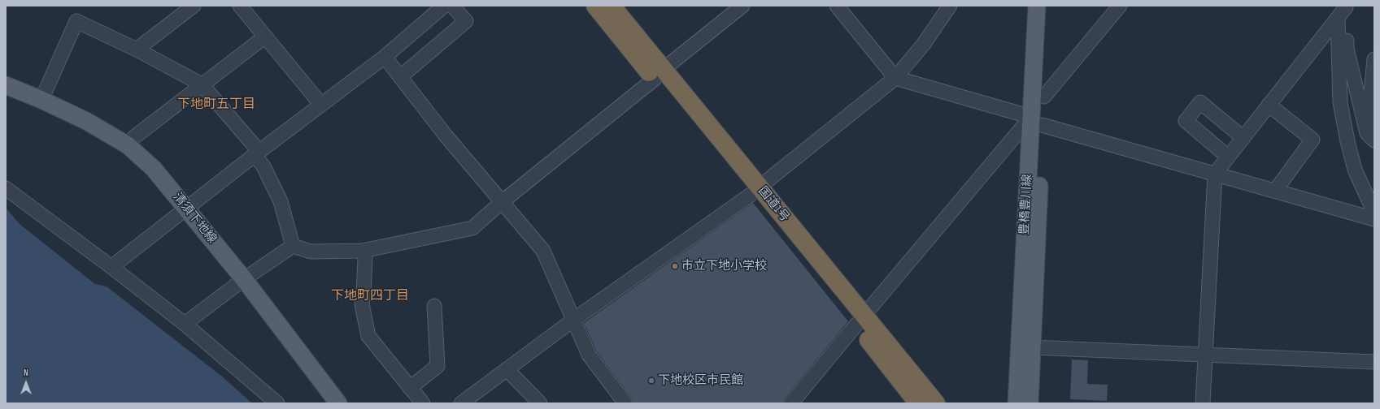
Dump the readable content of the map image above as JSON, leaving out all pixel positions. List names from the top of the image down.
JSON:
{
  "streets": {
    "highway": ["国道1号"],
    "main road": ["豊橋豊川線", "清須下地線"]
  },
  "districts": ["下地町五丁目", "下地町四丁目"],
  "places": ["市立下地小学校", "下地校区市民館"],
  "north": "top"
}
